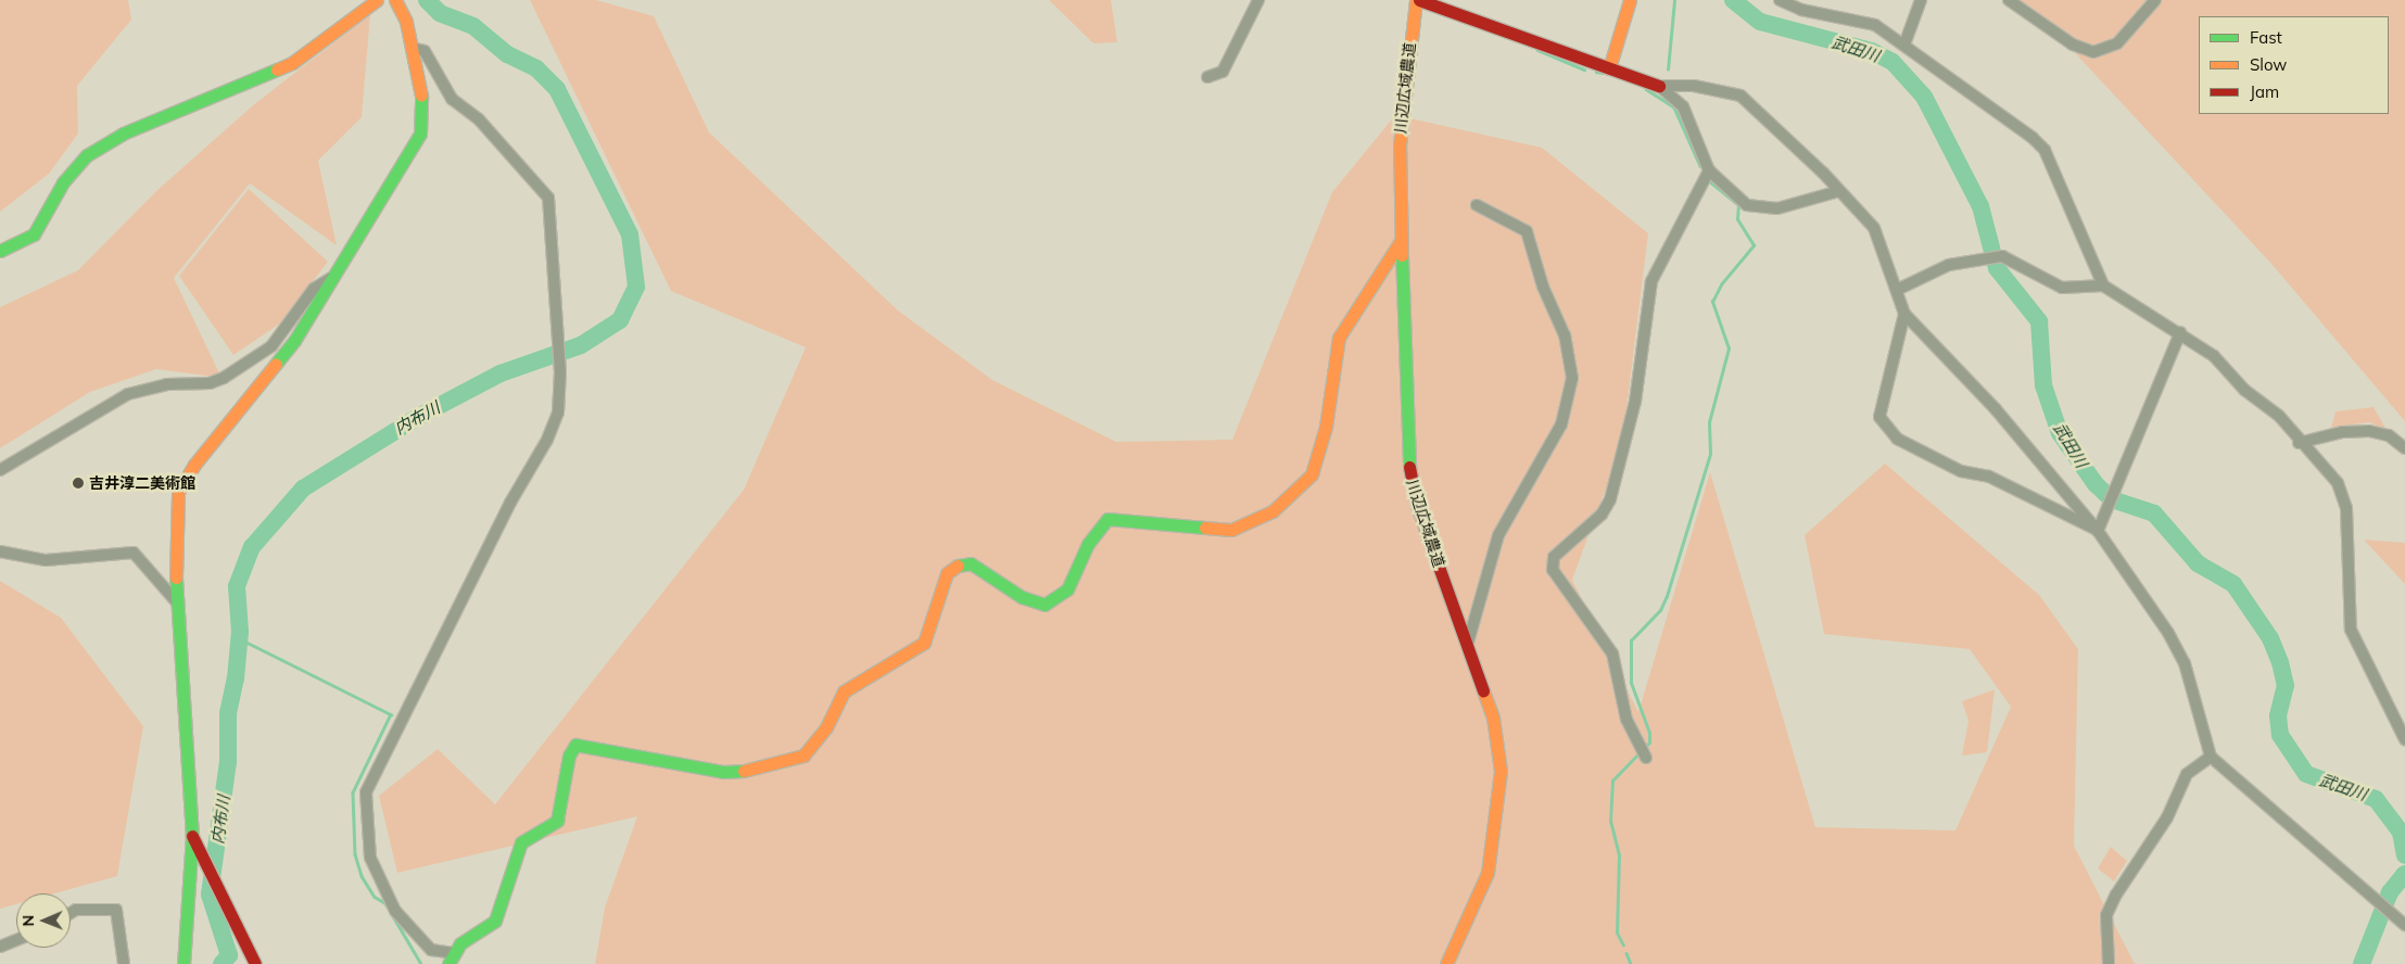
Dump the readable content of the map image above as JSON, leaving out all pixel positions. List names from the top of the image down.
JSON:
{
  "streets": {
    "street": ["川辺広域農道"]
  },
  "water": ["武田川", "内布川"],
  "places": ["吉井淳二美術館"],
  "legend": ["Fast", "Slow", "Jam"],
  "north": "left"
}
